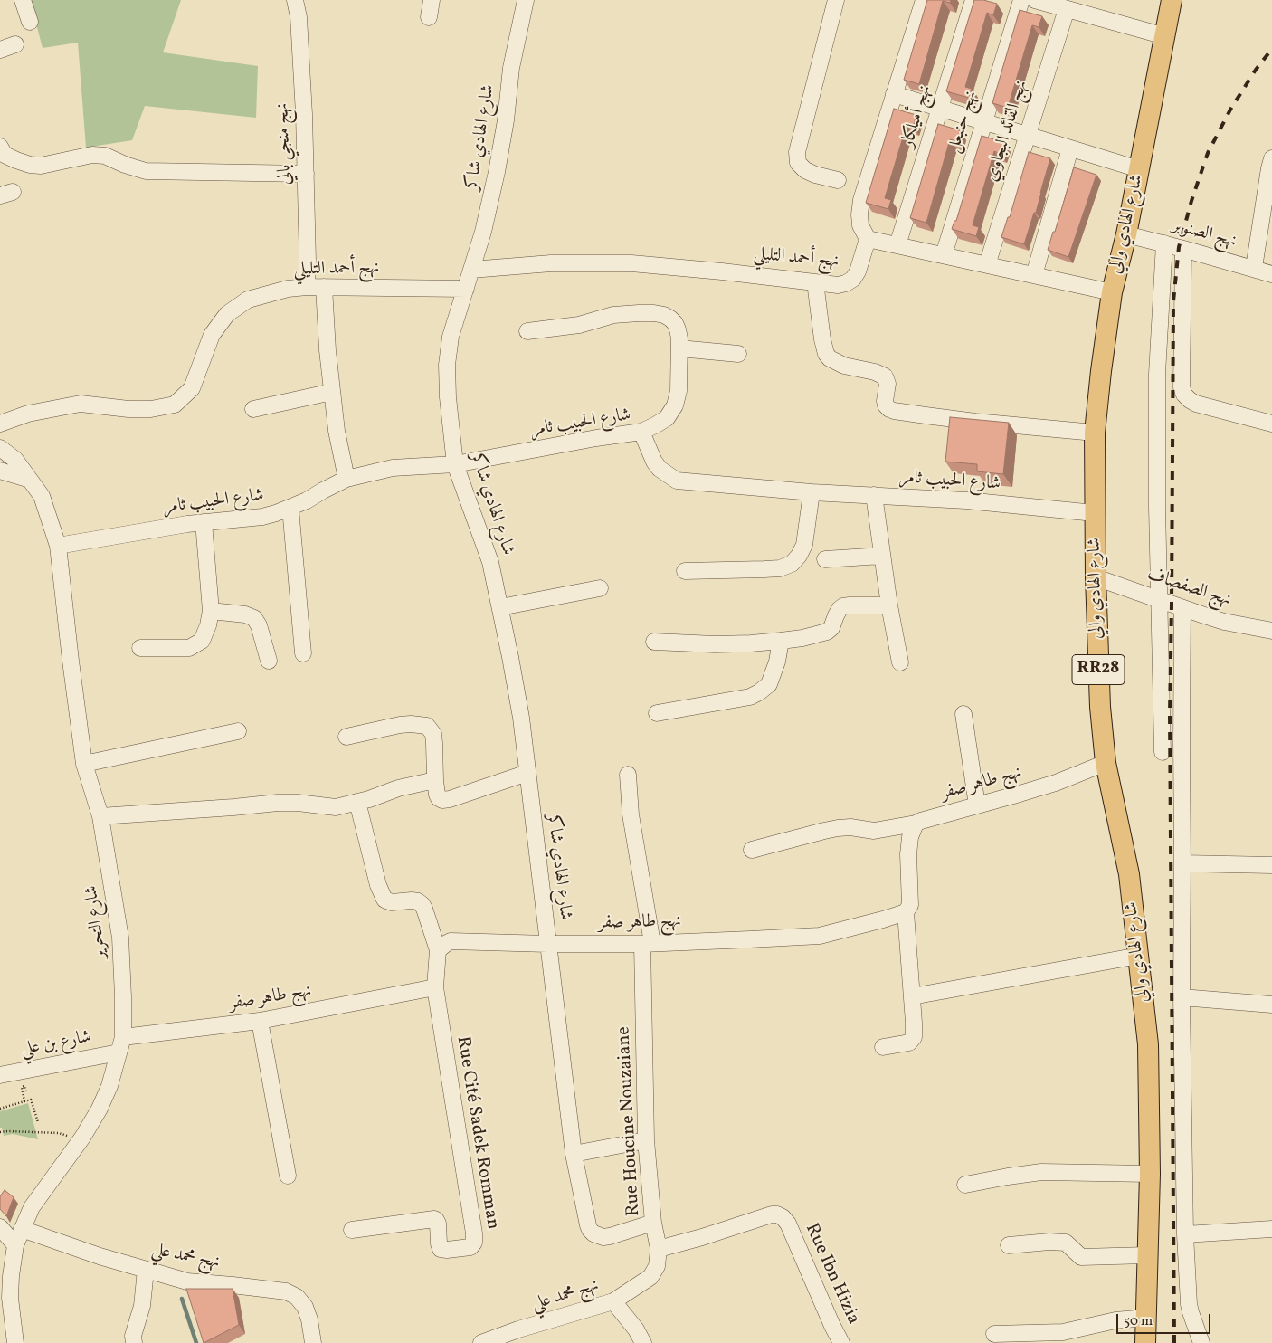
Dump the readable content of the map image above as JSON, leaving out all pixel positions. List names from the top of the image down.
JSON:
{
  "streets": {
    "main road": ["شارع الهادي والي", "RR28"],
    "street": [
      "نهج أميلكار",
      "نهج حنبعل",
      "نهج القائد البجاوي",
      "شارع الهادي شاكر",
      "نهج منجي بالي",
      "نهج الصنوبر",
      "نهج أحمد التليلي",
      "شارع الحبيب ثامر",
      "نهج الصفصاف",
      "نهج طاهر صفر",
      "شارع التحرير",
      "شارع بن علي",
      "Rue Houcine Nouzaiane",
      "Rue Cité Sadek Romman",
      "نهج محمد علي",
      "Rue Ibn Hizia"
    ]
  },
  "crossings": [
    ["شارع الهادي شاكر", "نهج أحمد التليلي"],
    ["شارع الهادي شاكر", "شارع الحبيب ثامر"],
    ["شارع الهادي شاكر", "نهج طاهر صفر"],
    ["شارع الهادي شاكر", "Rue Houcine Nouzaiane"],
    ["نهج منجي بالي", "نهج أحمد التليلي"],
    ["شارع الهادي والي", "نهج الصنوبر"],
    ["شارع الهادي والي", "شارع الحبيب ثامر"],
    ["شارع الهادي والي", "نهج الصفصاف"],
    ["شارع الهادي والي", "نهج طاهر صفر"],
    ["شارع الحبيب ثامر", "شارع التحرير"],
    ["نهج طاهر صفر", "شارع التحرير"],
    ["نهج طاهر صفر", "شارع بن علي"],
    ["نهج طاهر صفر", "Rue Houcine Nouzaiane"],
    ["نهج طاهر صفر", "Rue Cité Sadek Romman"],
    ["شارع التحرير", "شارع بن علي"],
    ["شارع التحرير", "نهج محمد علي"],
    ["Rue Houcine Nouzaiane", "نهج محمد علي"],
    ["Rue Houcine Nouzaiane", "Rue Ibn Hizia"]
  ],
  "scale_bar": "50 m"
}
